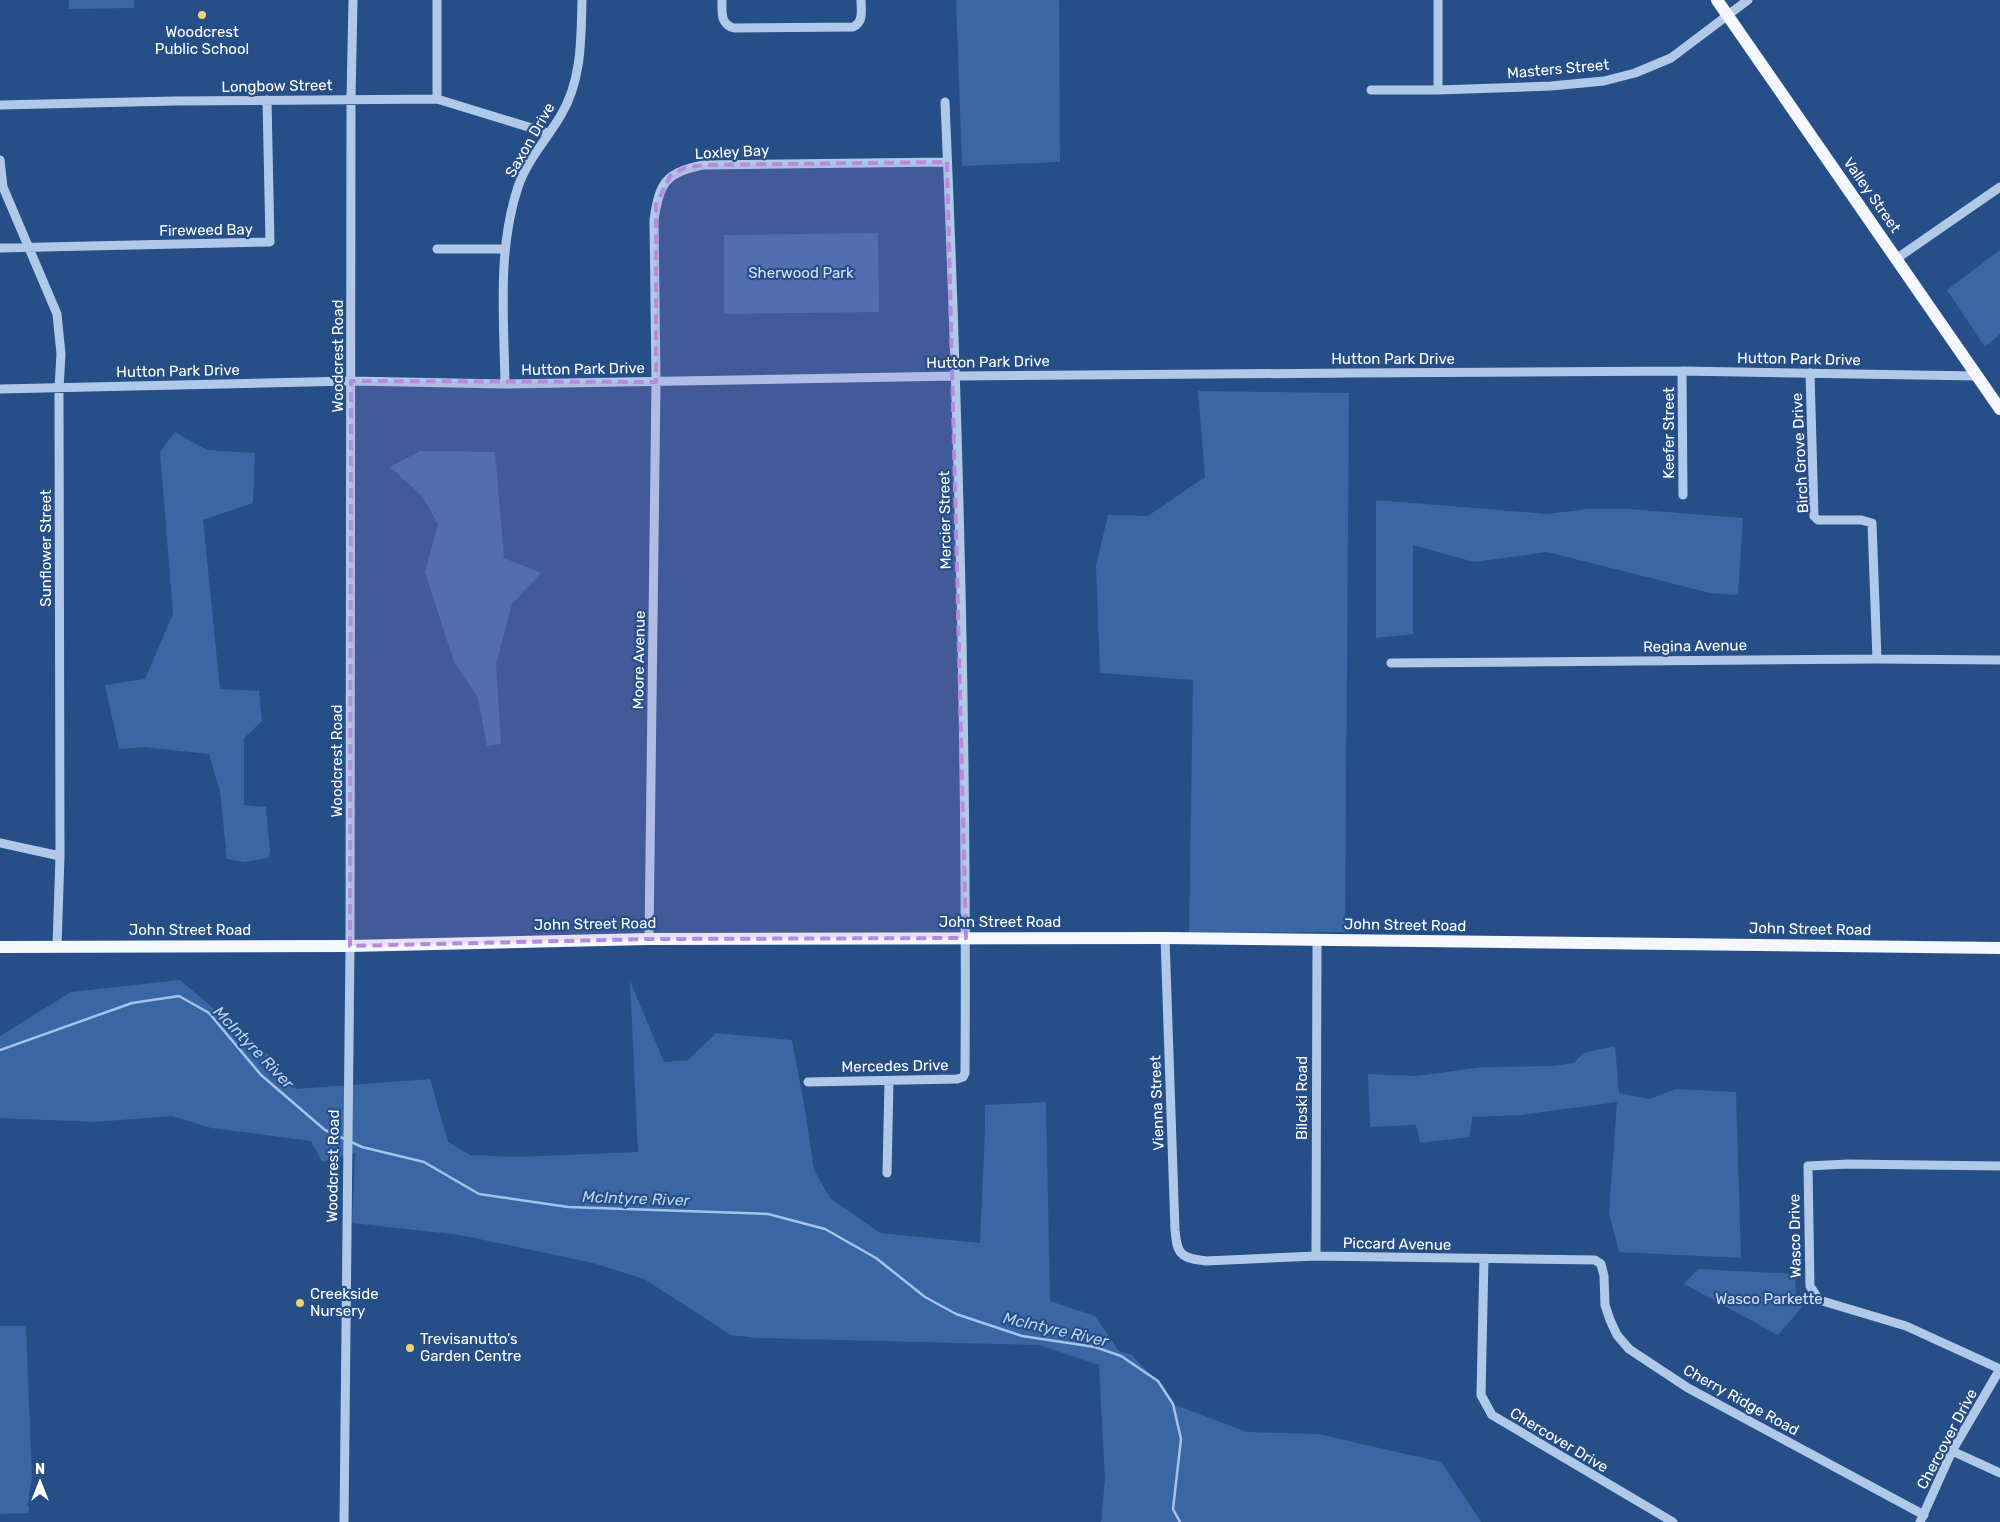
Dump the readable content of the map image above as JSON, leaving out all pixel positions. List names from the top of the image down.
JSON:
{
  "streets": {
    "main road": ["Valley Street", "John Street Road"],
    "street": [
      "Masters Street",
      "Longbow Street",
      "Saxon Drive",
      "Loxley Bay",
      "Fireweed Bay",
      "Woodcrest Road",
      "Hutton Park Drive",
      "Keefer Street",
      "Birch Grove Drive",
      "Mercier Street",
      "Sunflower Street",
      "Regina Avenue",
      "Moore Avenue",
      "Mercedes Drive",
      "Biloski Road",
      "Vienna Street",
      "Wasco Drive",
      "Piccard Avenue",
      "Cherry Ridge Road",
      "Chercover Drive"
    ]
  },
  "crossings": [
    ["Masters Street", "Valley Street"],
    ["Longbow Street", "Saxon Drive"],
    ["Longbow Street", "Fireweed Bay"],
    ["Longbow Street", "Woodcrest Road"],
    ["Saxon Drive", "Hutton Park Drive"],
    ["Loxley Bay", "Hutton Park Drive"],
    ["Loxley Bay", "Mercier Street"],
    ["Loxley Bay", "Moore Avenue"],
    ["Valley Street", "Hutton Park Drive"],
    ["Fireweed Bay", "Sunflower Street"],
    ["Woodcrest Road", "Hutton Park Drive"],
    ["Woodcrest Road", "John Street Road"],
    ["Hutton Park Drive", "Keefer Street"],
    ["Hutton Park Drive", "Birch Grove Drive"],
    ["Hutton Park Drive", "Mercier Street"],
    ["Hutton Park Drive", "Sunflower Street"],
    ["Hutton Park Drive", "Moore Avenue"],
    ["Birch Grove Drive", "Regina Avenue"],
    ["Mercier Street", "John Street Road"],
    ["Mercier Street", "Mercedes Drive"],
    ["Sunflower Street", "John Street Road"],
    ["Moore Avenue", "John Street Road"],
    ["John Street Road", "Mercedes Drive"],
    ["John Street Road", "Biloski Road"],
    ["John Street Road", "Vienna Street"],
    ["Biloski Road", "Piccard Avenue"],
    ["Vienna Street", "Piccard Avenue"],
    ["Wasco Drive", "Chercover Drive"],
    ["Piccard Avenue", "Cherry Ridge Road"],
    ["Piccard Avenue", "Chercover Drive"],
    ["Cherry Ridge Road", "Chercover Drive"]
  ],
  "water": ["McIntyre River"],
  "parks": ["Sherwood Park", "Wasco Parkette"],
  "places": ["Woodcrest Public School", "Creekside Nursery", "Trevisanutto's Garden Centre"],
  "north": "top"
}
